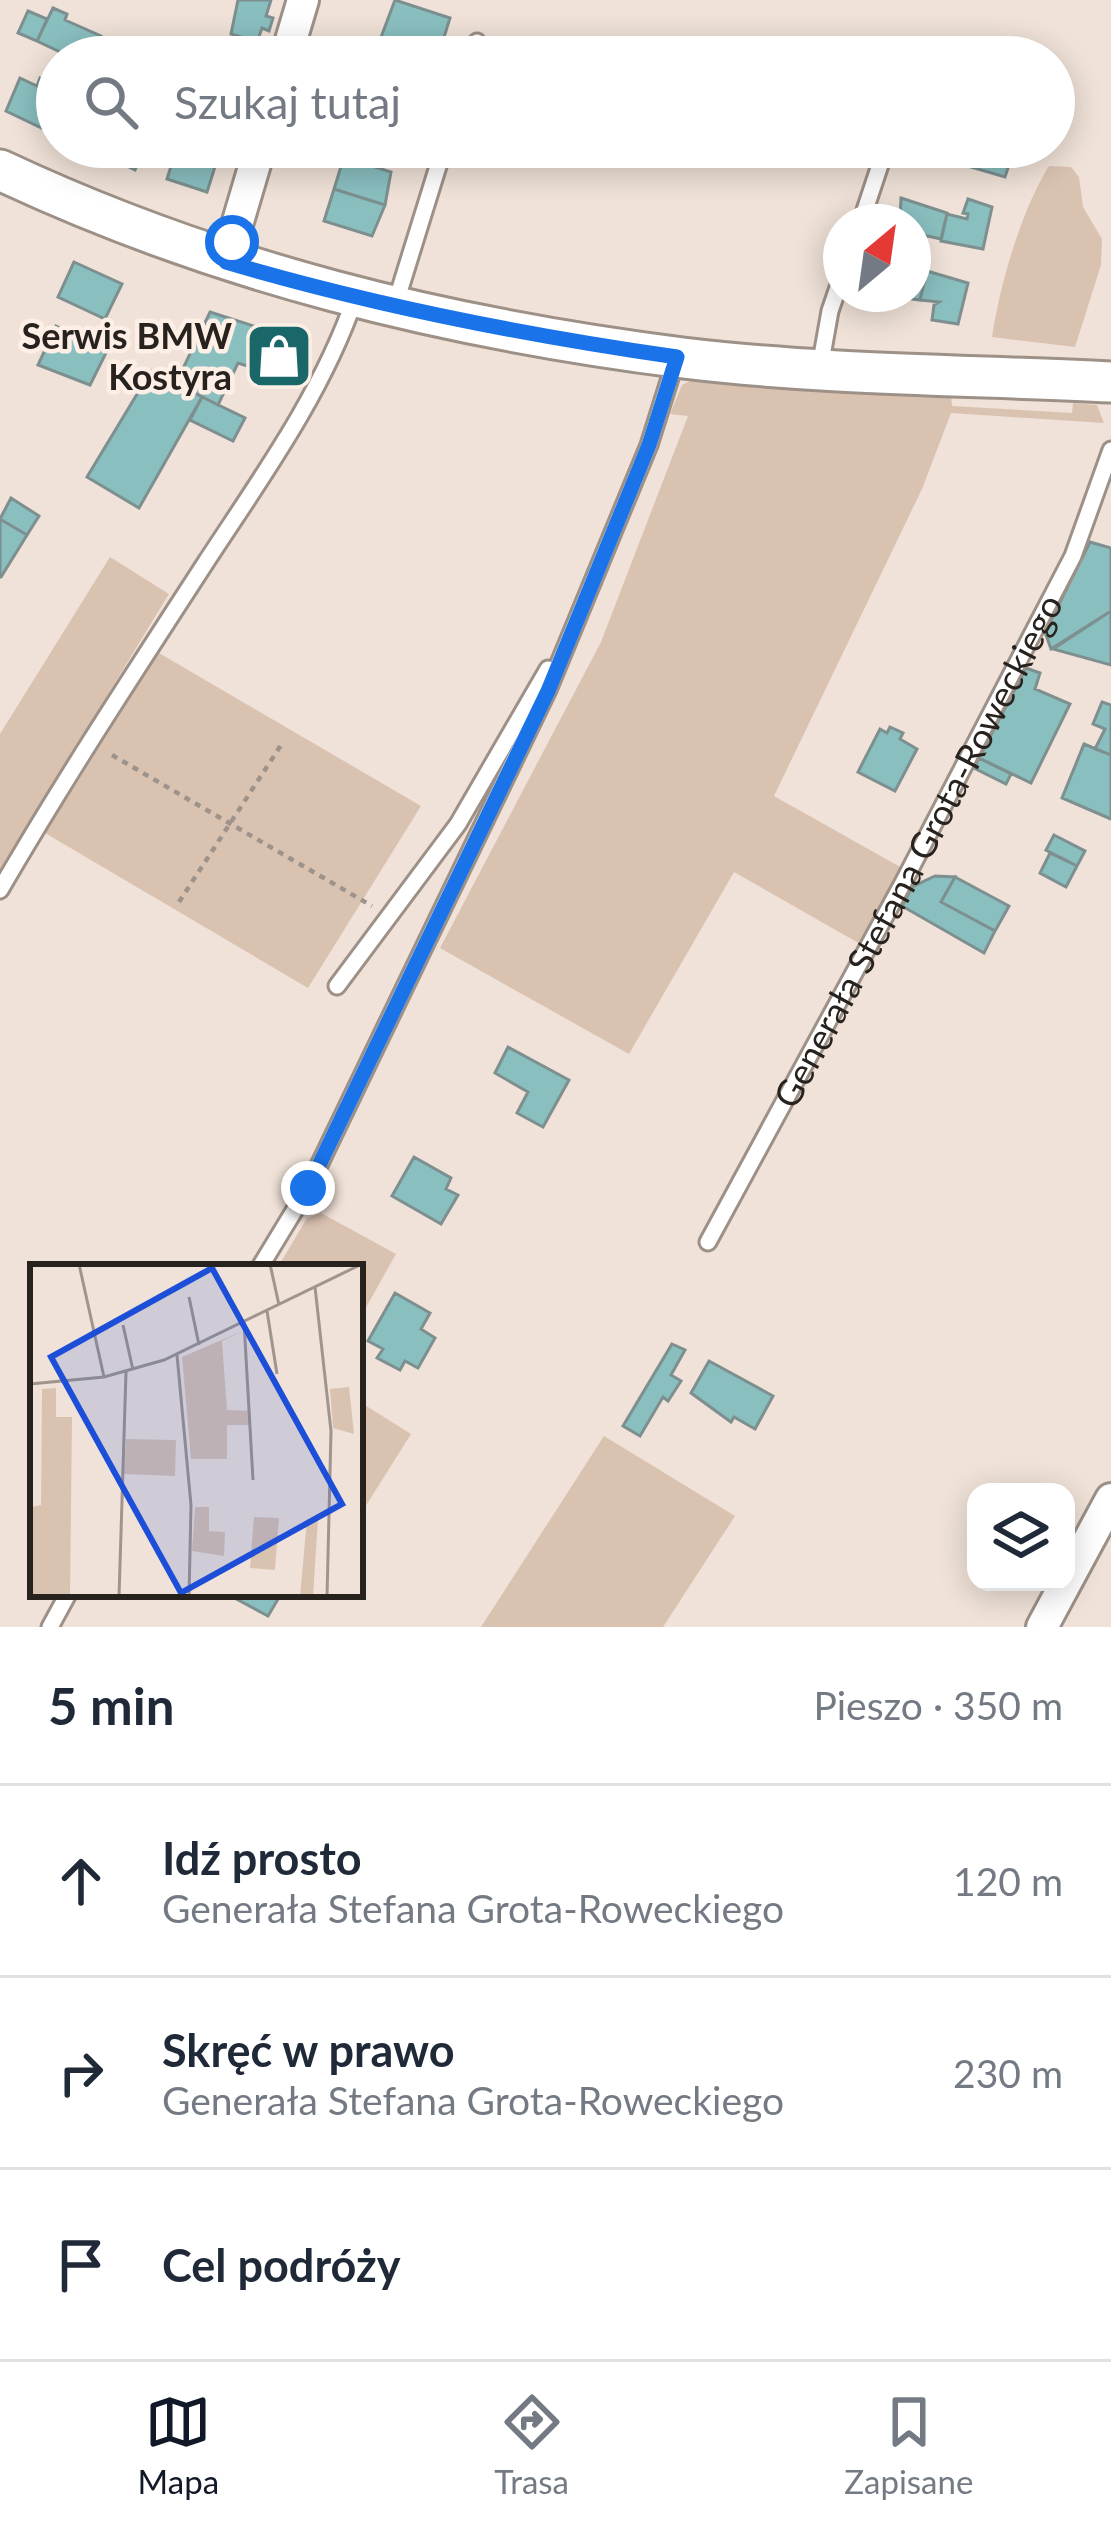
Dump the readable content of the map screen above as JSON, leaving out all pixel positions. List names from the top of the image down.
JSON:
{
  "streets": {
    "lane": ["Generała Stefana Grota-Roweckiego"]
  },
  "places": {
    "shop": ["Serwis BMW Kostyra"]
  },
  "north": "top right",
  "page": {
    "search": "Szukaj tutaj",
    "heading": ["5 min", "Pieszo · 350 m"],
    "list": [
      ["Idź prosto", "Generała Stefana Grota-Roweckiego", "120 m"],
      ["Skręć w prawo", "Generała Stefana Grota-Roweckiego", "230 m"],
      "Cel podróży"
    ],
    "nav": ["Mapa", "Trasa", "Zapisane"]
  }
}
